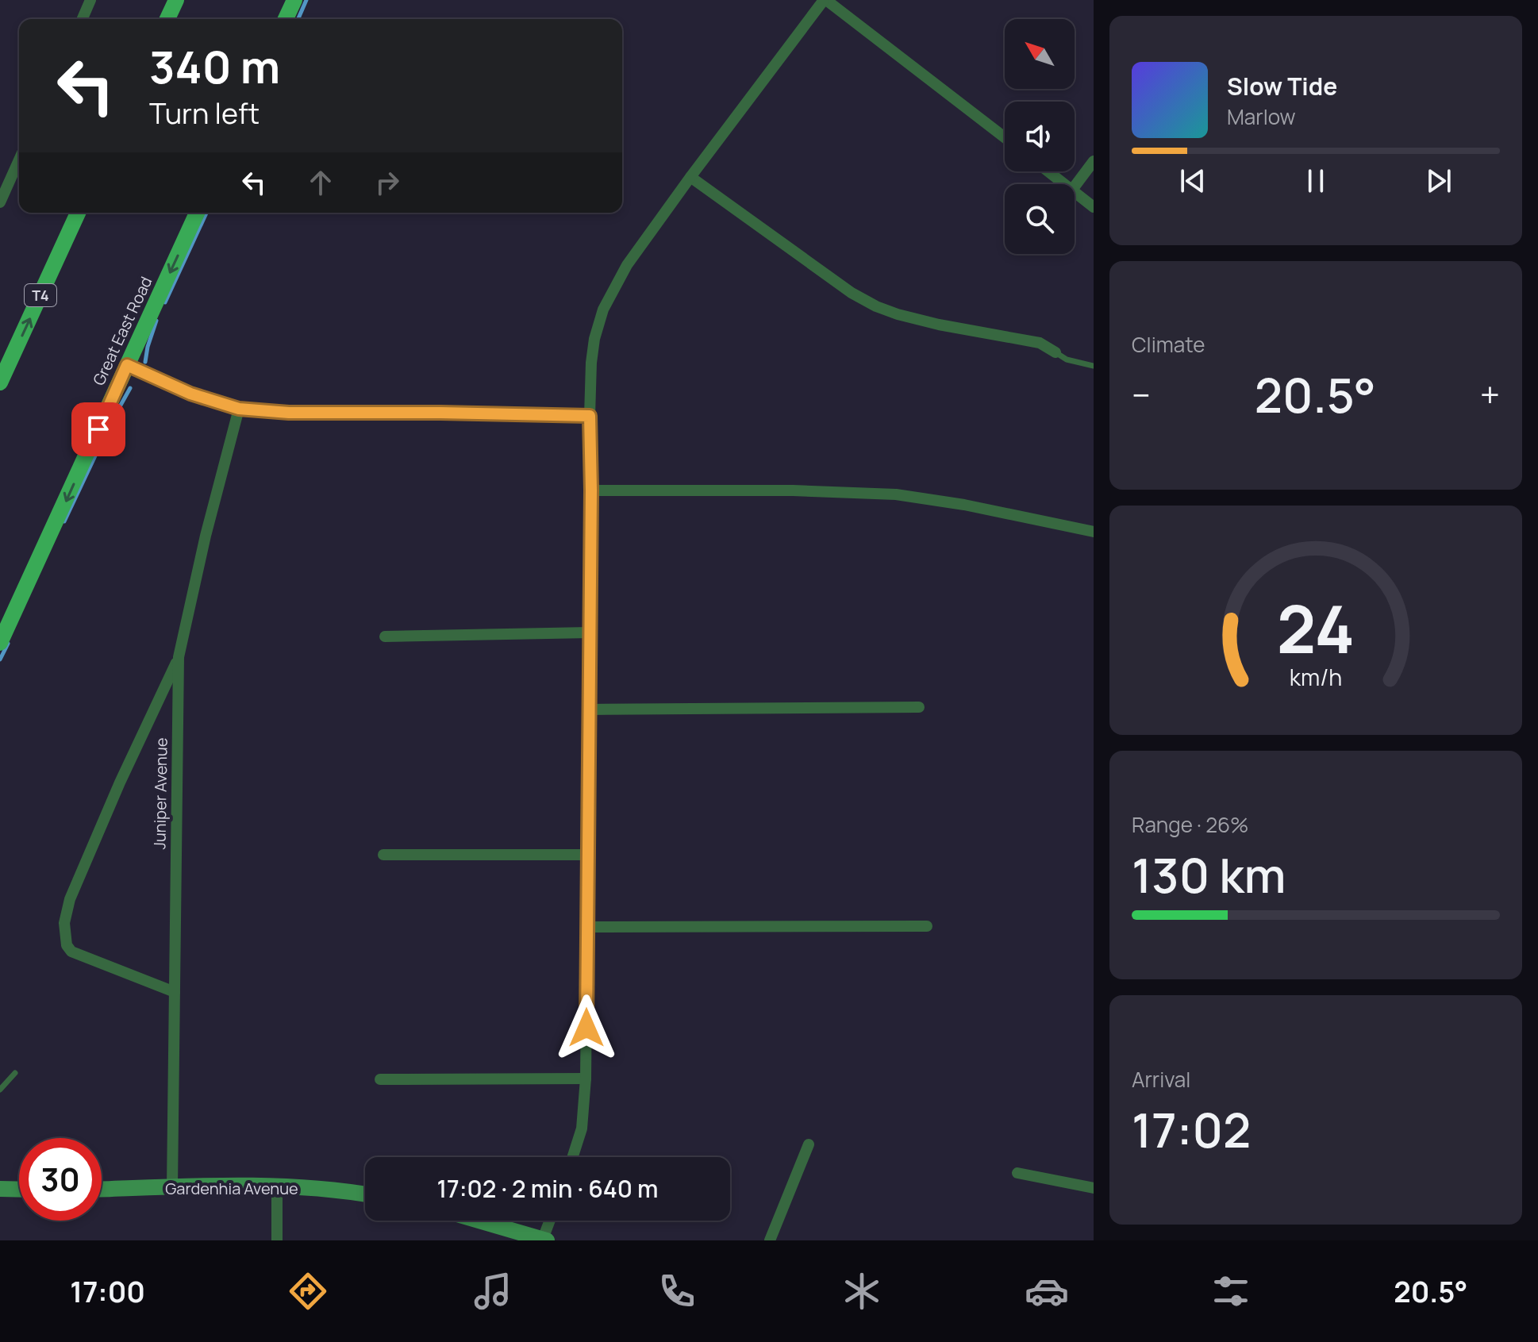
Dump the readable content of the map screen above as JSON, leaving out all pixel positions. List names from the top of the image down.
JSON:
{
  "streets": {
    "main road": ["T4", "Great East Road", "Gardenhia Avenue"],
    "street": ["Juniper Avenue"]
  },
  "crossings": [
    ["Juniper Avenue", "Gardenhia Avenue"]
  ],
  "north": "top left",
  "page": {
    "turn": ["340 m", "Turn left"],
    "song": ["Slow Tide", "Marlow"],
    "tile": [
      "Climate",
      ["Range · 26%", "130 km"],
      ["Arrival", "17:02"]
    ],
    "heat": ["−", "20.5°", "+"],
    "limit": "30",
    "trip": "17:02 · 2 min · 640 m",
    "tabs": ["17:00", "20.5°"],
    "gauge": ["24", "km/h"]
  }
}
